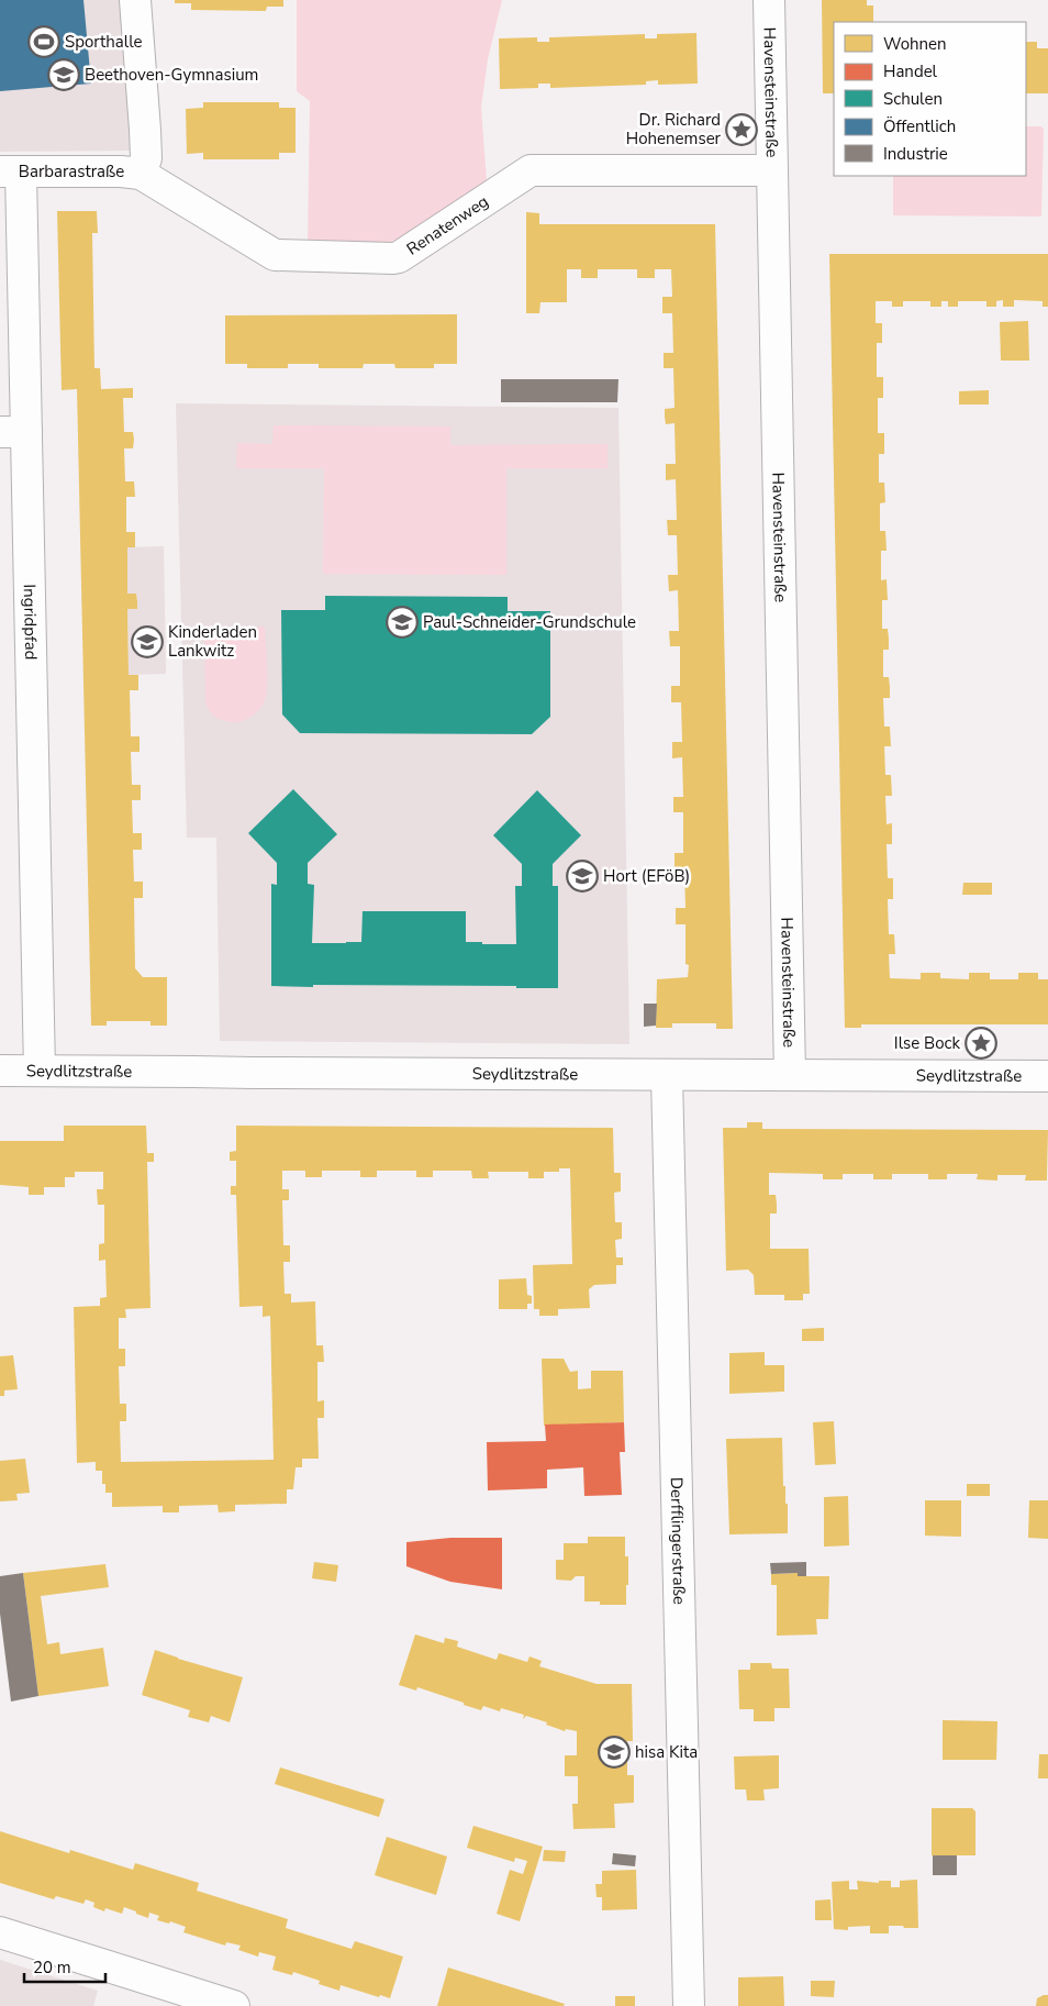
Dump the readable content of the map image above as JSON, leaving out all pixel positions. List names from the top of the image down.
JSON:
{
  "streets": {
    "street": [
      "Havensteinstraße",
      "Barbarastraße",
      "Renatenweg",
      "Ingridpfad",
      "Seydlitzstraße",
      "Derfflingerstraße"
    ]
  },
  "crossings": [
    ["Havensteinstraße", "Renatenweg"],
    ["Havensteinstraße", "Seydlitzstraße"],
    ["Barbarastraße", "Renatenweg"],
    ["Barbarastraße", "Ingridpfad"],
    ["Ingridpfad", "Seydlitzstraße"],
    ["Seydlitzstraße", "Derfflingerstraße"]
  ],
  "places": {
    "sports": ["Sporthalle"],
    "school or university": [
      "Beethoven-Gymnasium",
      "Paul-Schneider-Grundschule",
      "Kinderladen Lankwitz",
      "Hort (EFöB)",
      "hisa Kita"
    ],
    "place": ["Dr. Richard Hohenemser", "Ilse Bock"]
  },
  "legend": [
    "Wohnen",
    "Handel",
    "Schulen",
    "Öffentlich",
    "Industrie"
  ],
  "scale_bar": "20 m"
}
